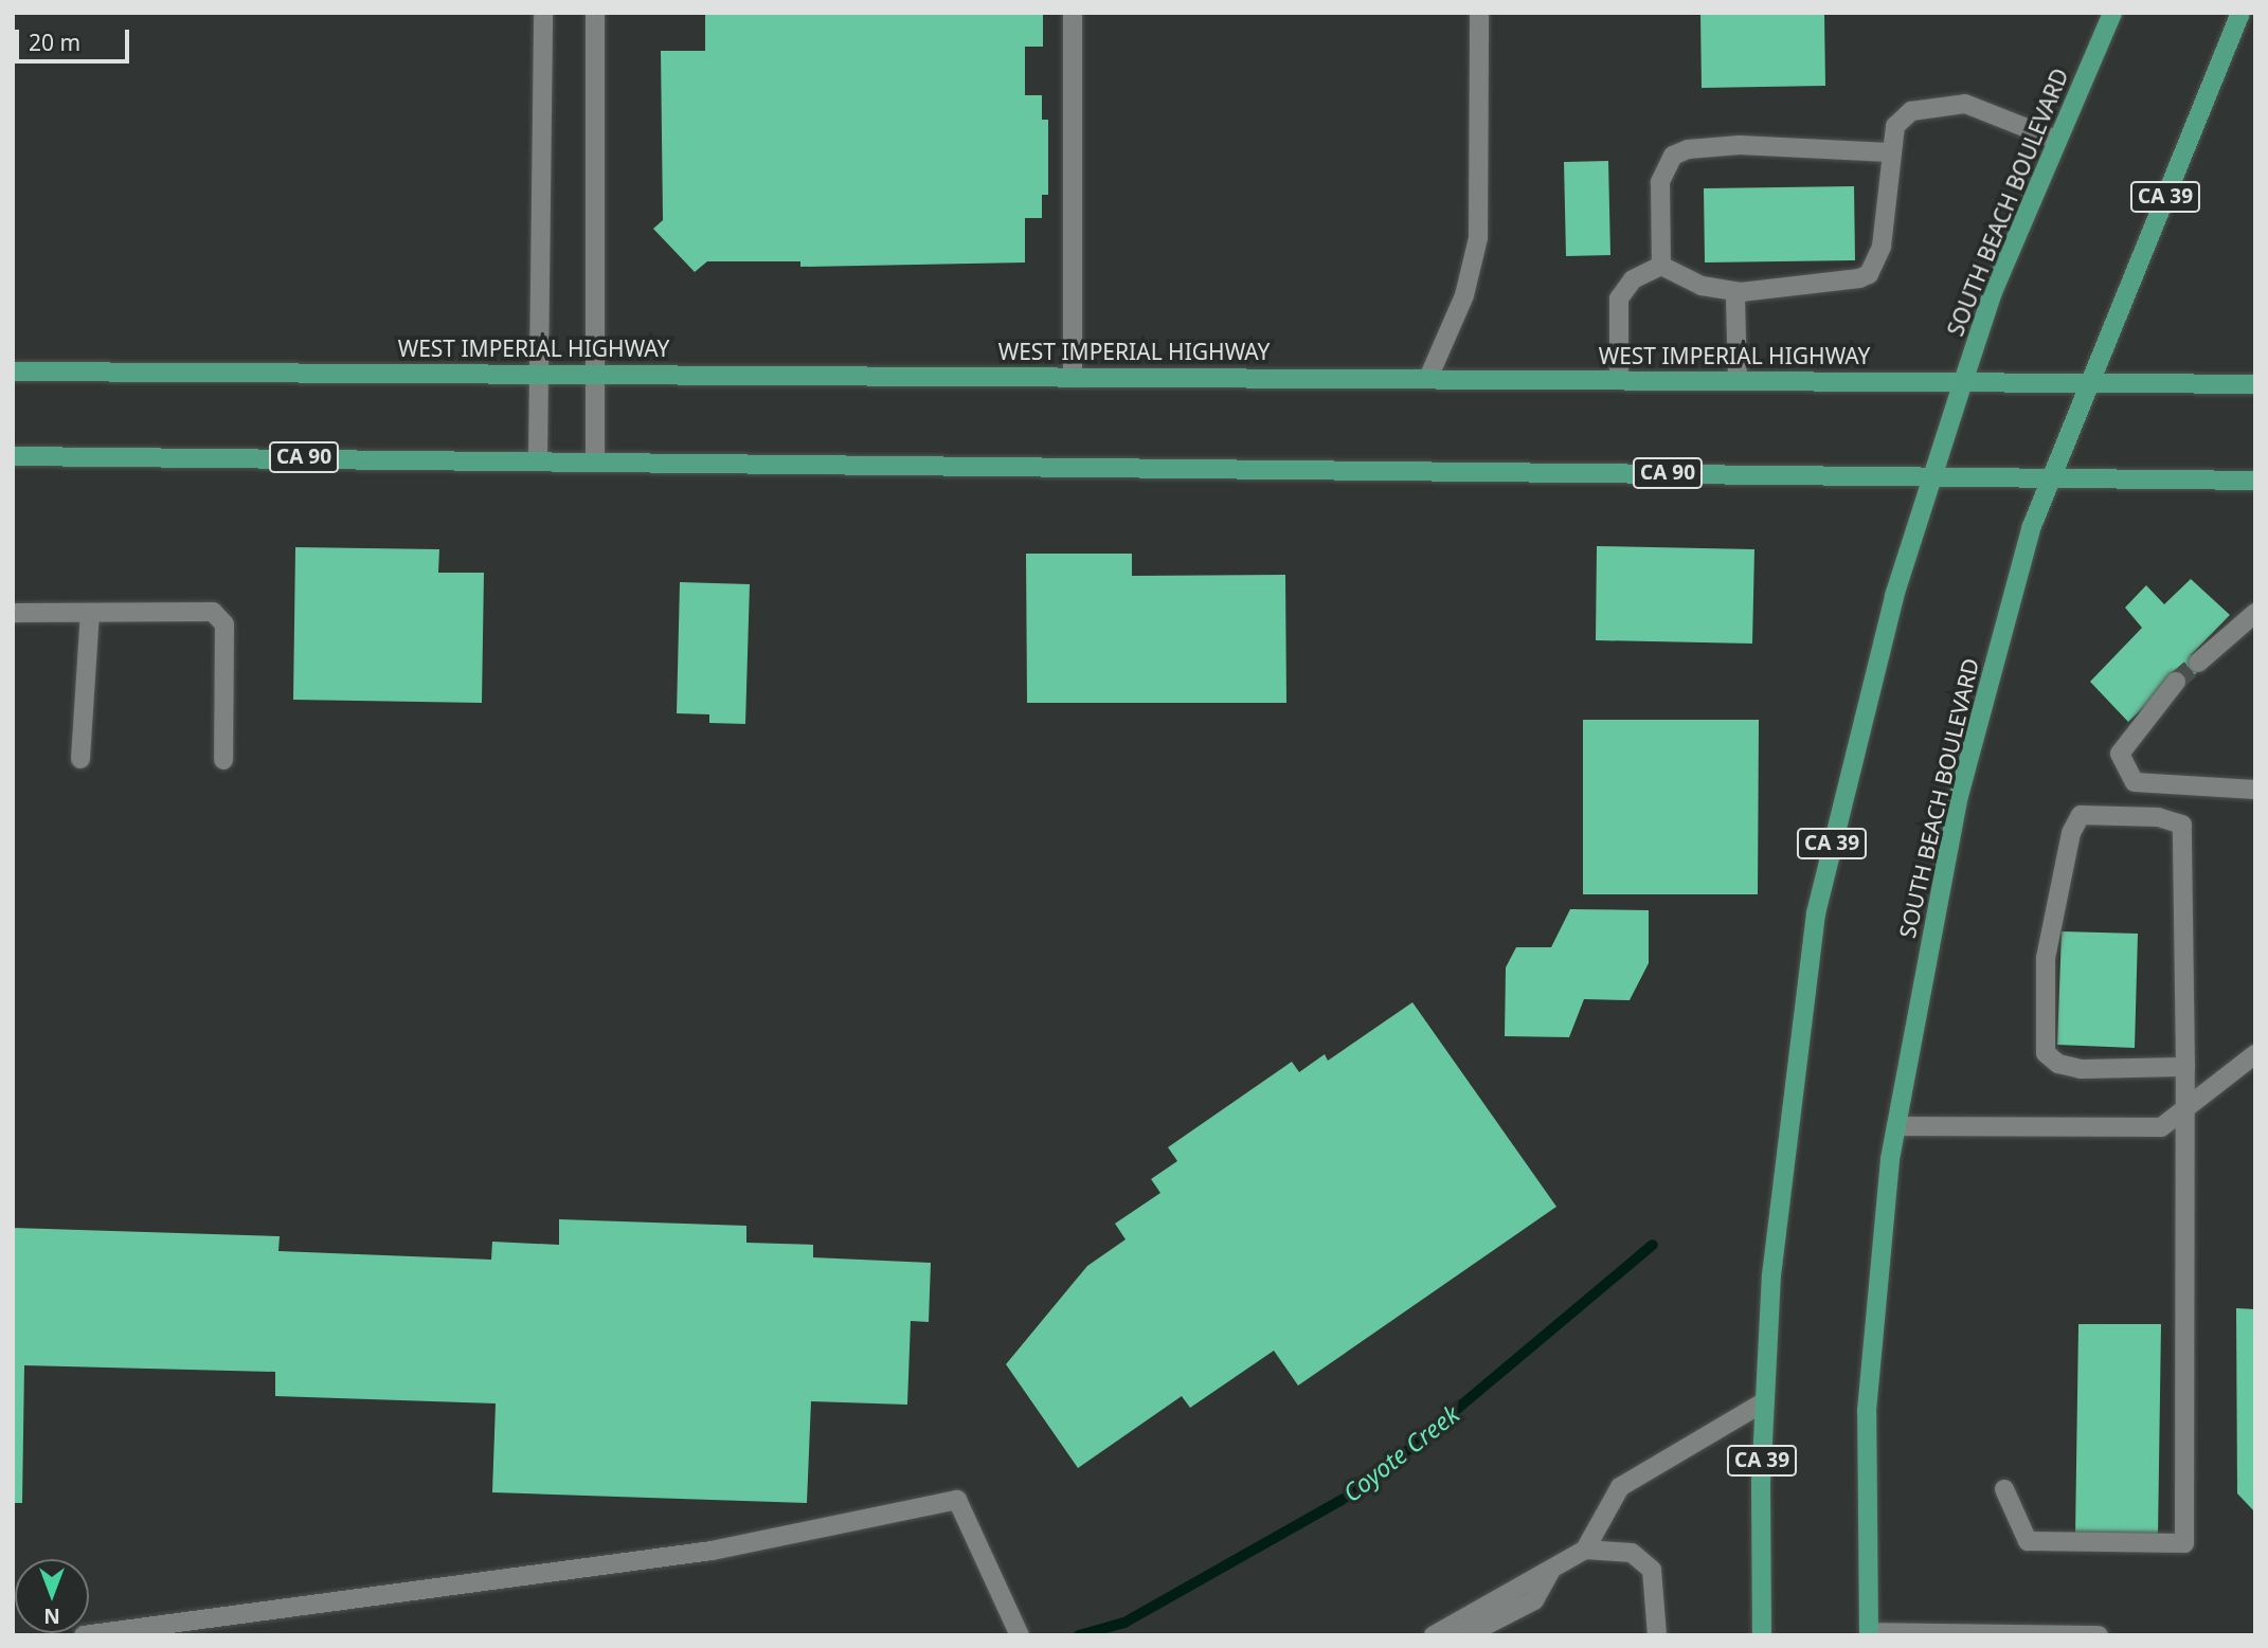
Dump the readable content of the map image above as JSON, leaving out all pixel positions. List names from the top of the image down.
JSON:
{
  "streets": {
    "main road": [
      "CA 39",
      "SOUTH BEACH BOULEVARD",
      "WEST IMPERIAL HIGHWAY",
      "CA 90"
    ]
  },
  "crossings": [
    ["SOUTH BEACH BOULEVARD", "WEST IMPERIAL HIGHWAY"],
    ["SOUTH BEACH BOULEVARD", "CA 90"]
  ],
  "water": ["Coyote Creek"],
  "scale_bar": "20 m",
  "north": "bottom"
}
